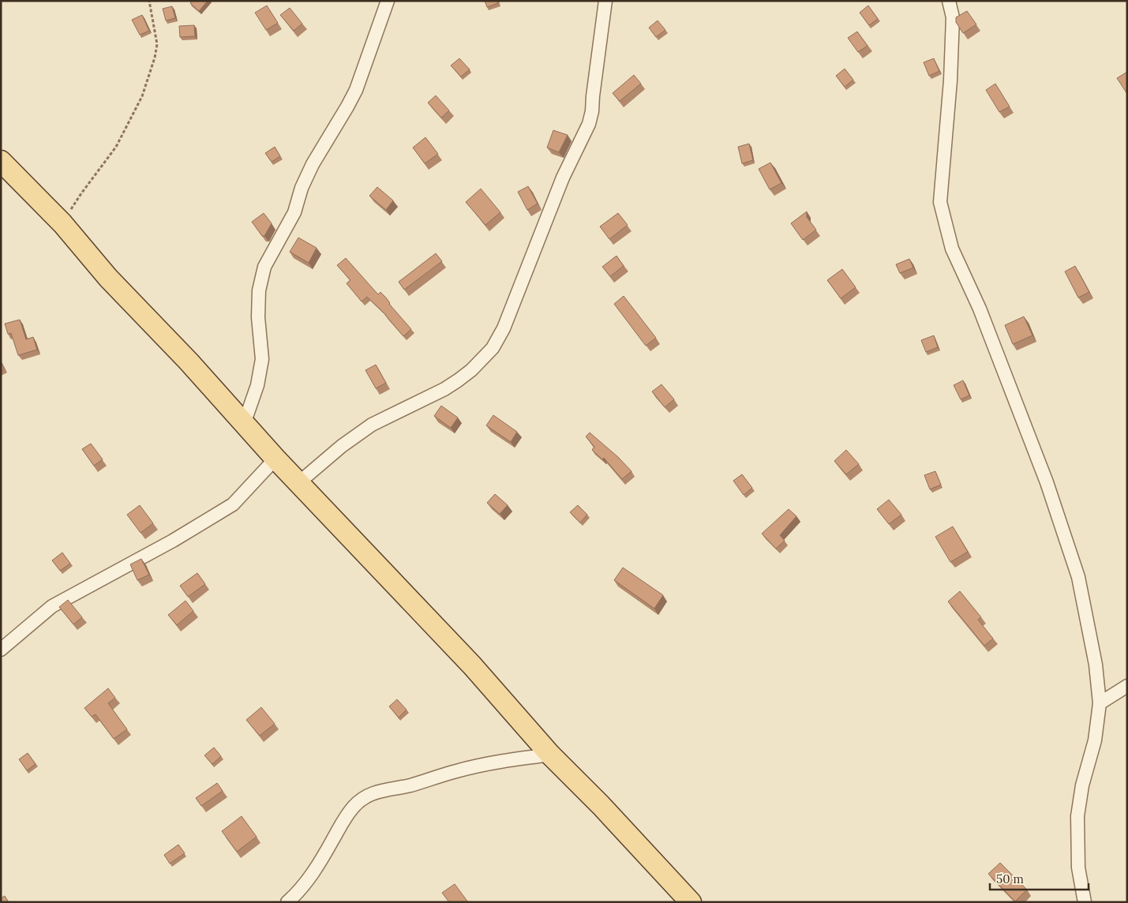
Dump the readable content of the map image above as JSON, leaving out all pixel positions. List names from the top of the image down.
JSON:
{
  "scale_bar": "50 m"
}
